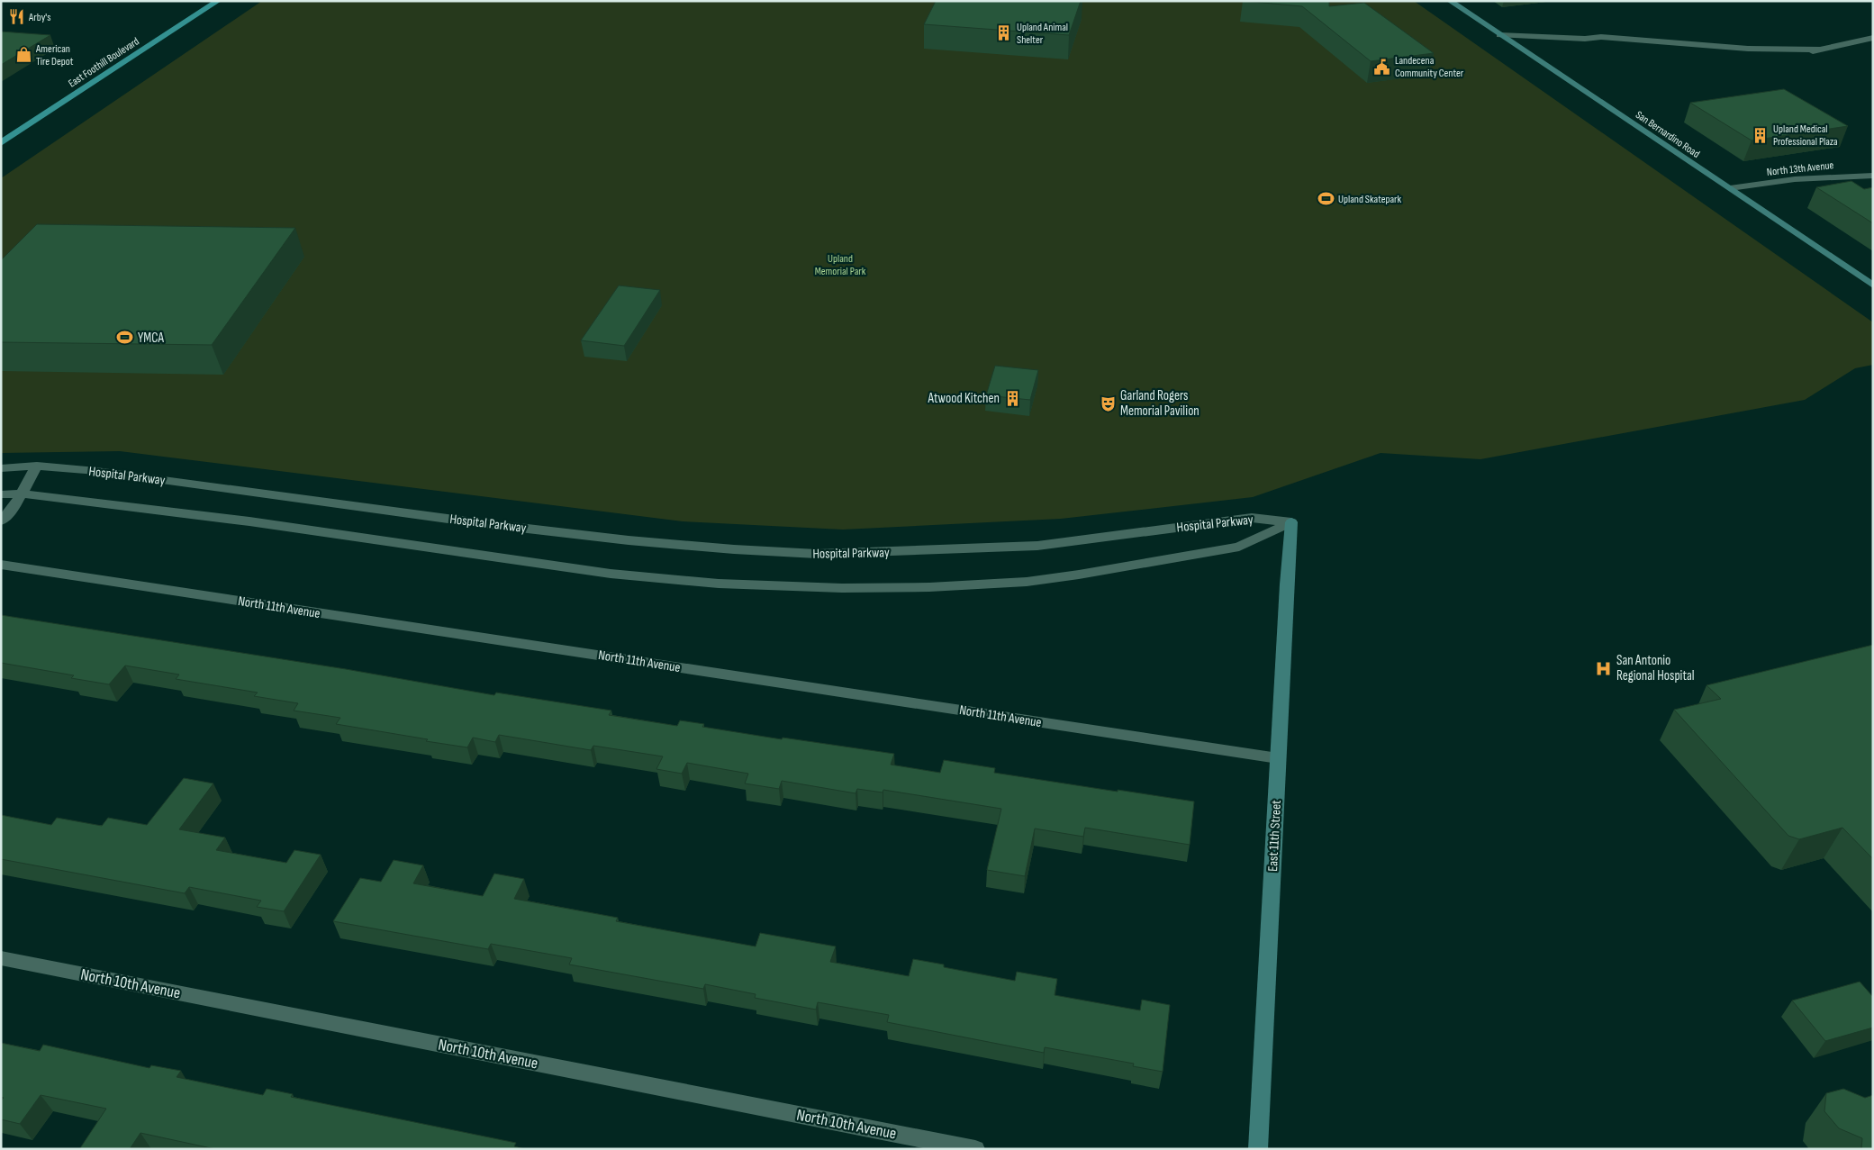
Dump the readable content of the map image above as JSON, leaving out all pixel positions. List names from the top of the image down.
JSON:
{
  "streets": {
    "main road": ["East Foothill Boulevard"],
    "street": [
      "San Bernardino Road",
      "North 13th Avenue",
      "Hospital Parkway",
      "North 11th Avenue",
      "East 11th Street",
      "North 10th Avenue"
    ]
  },
  "crossings": [
    ["San Bernardino Road", "North 13th Avenue"],
    ["Hospital Parkway", "East 11th Street"],
    ["North 11th Avenue", "East 11th Street"]
  ],
  "parks": ["Upland Memorial Park"],
  "places": {
    "restaurant": ["Arby's"],
    "building": ["Upland Animal Shelter", "Upland Medical Professional Plaza", "Atwood Kitchen"],
    "shop": ["American Tire Depot"],
    "public building": ["Landecena Community Center"],
    "sports": ["Upland Skatepark", "YMCA"],
    "theatre": ["Garland Rogers Memorial Pavilion"],
    "hospital": ["San Antonio Regional Hospital"]
  }
}
